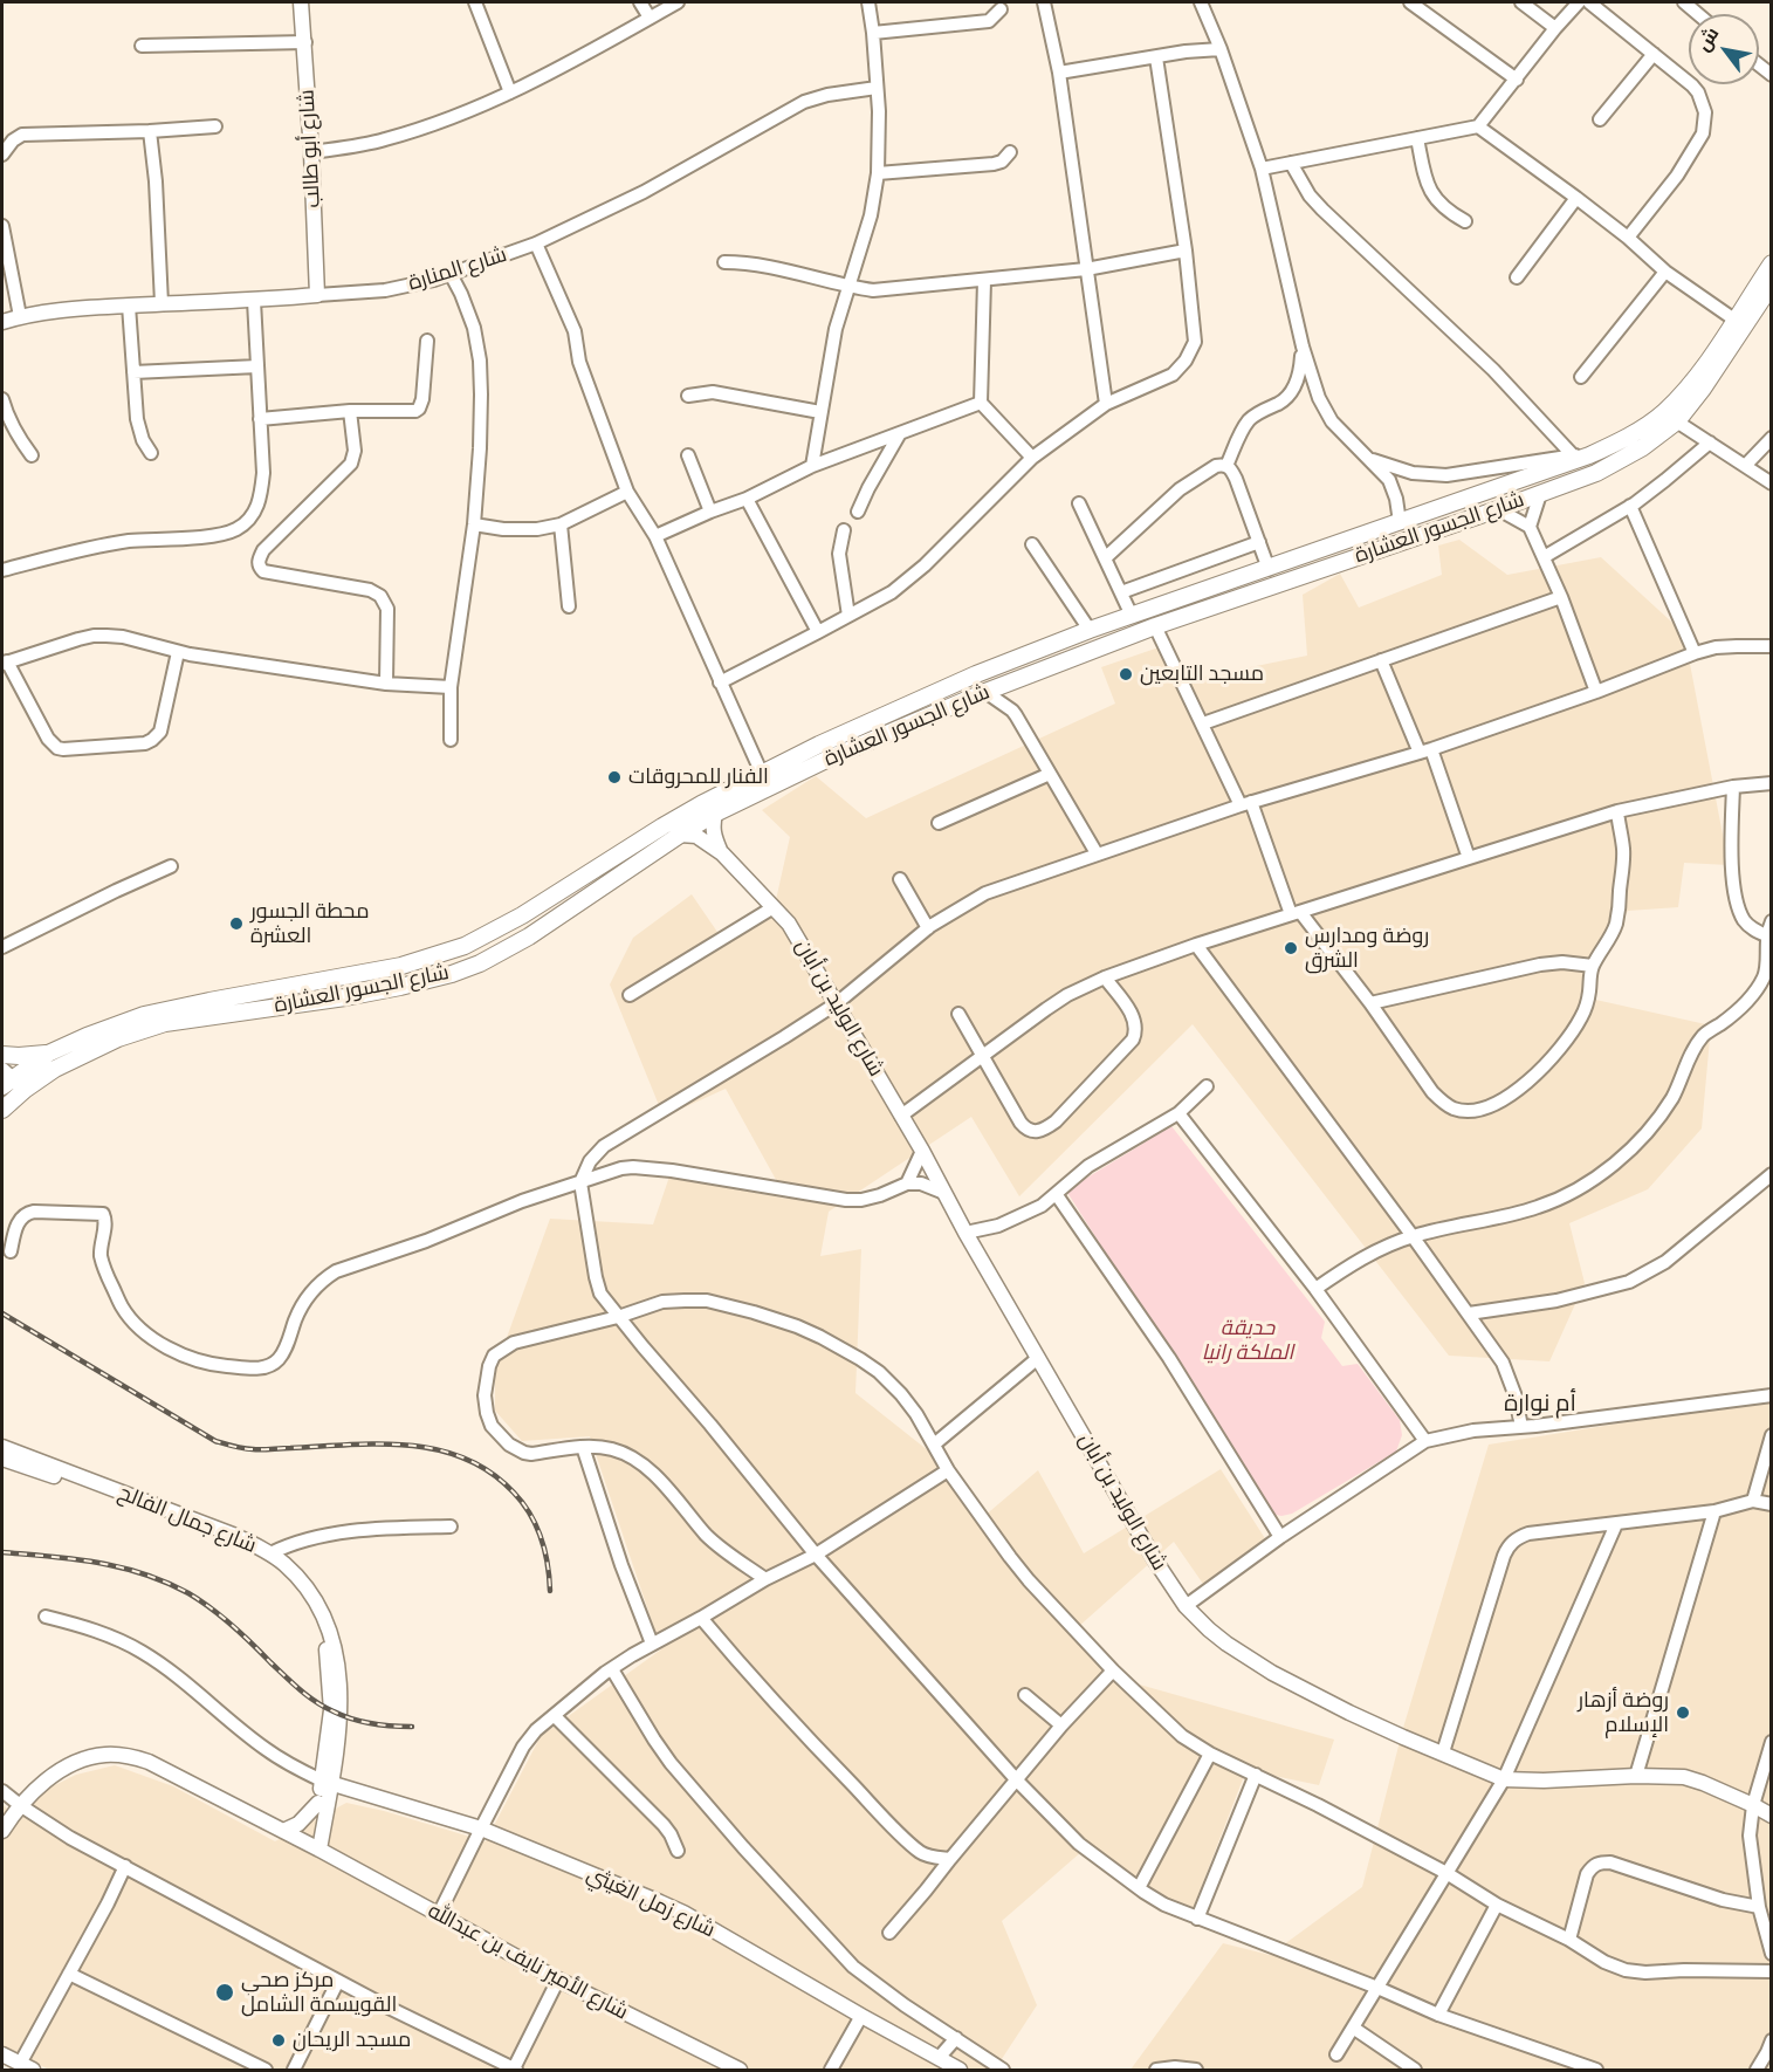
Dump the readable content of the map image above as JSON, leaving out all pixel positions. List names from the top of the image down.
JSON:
{
  "streets": {
    "main road": ["شارع الجسور العشارة"],
    "street": [
      "شارع أبو طالب",
      "شارع المنارة",
      "شارع الوليد بن أبان",
      "شارع جمال الفالح",
      "شارع زمل الغيثي",
      "شارع الأمير نايف بن عبدالله"
    ]
  },
  "crossings": [
    ["شارع أبو طالب", "شارع المنارة"],
    ["شارع الجسور العشارة", "شارع الوليد بن أبان"],
    ["شارع جمال الفالح", "شارع زمل الغيثي"],
    ["شارع جمال الفالح", "شارع الأمير نايف بن عبدالله"]
  ],
  "districts": ["أم نوارة"],
  "parks": ["حديقة الملكة رانيا"],
  "places": [
    "مسجد التابعين",
    "الفنار للمحروقات",
    "محطة الجسور العشرة",
    "روضة ومدارس الشرق",
    "روضة أزهار الإسلام",
    "مركز صحي القويسمة الشامل",
    "مسجد الريحان"
  ],
  "north": "top left"
}
